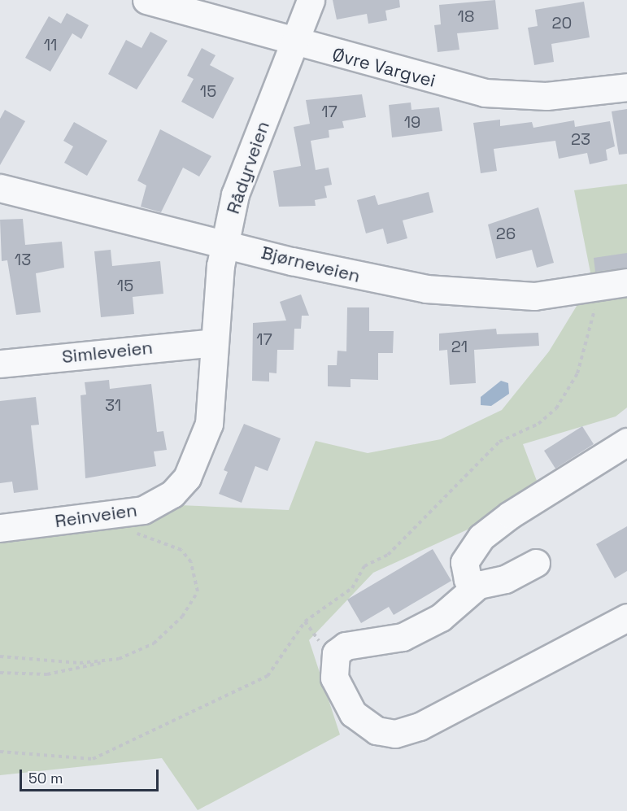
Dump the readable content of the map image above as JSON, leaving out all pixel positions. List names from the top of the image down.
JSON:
{
  "streets": {
    "street": [
      "Øvre Vargvei",
      "Rådyrveien",
      "Bjørneveien",
      "Simleveien",
      "Reinveien"
    ]
  },
  "crossings": [
    ["Øvre Vargvei", "Rådyrveien"],
    ["Rådyrveien", "Bjørneveien"],
    ["Rådyrveien", "Simleveien"],
    ["Rådyrveien", "Reinveien"],
    ["Simleveien", "Reinveien"]
  ],
  "house_numbers": [
    "18",
    "20",
    "11",
    "15",
    "17",
    "19",
    "23",
    "26",
    "13",
    "15",
    "17",
    "21",
    "31"
  ],
  "scale_bar": "50 m"
}
